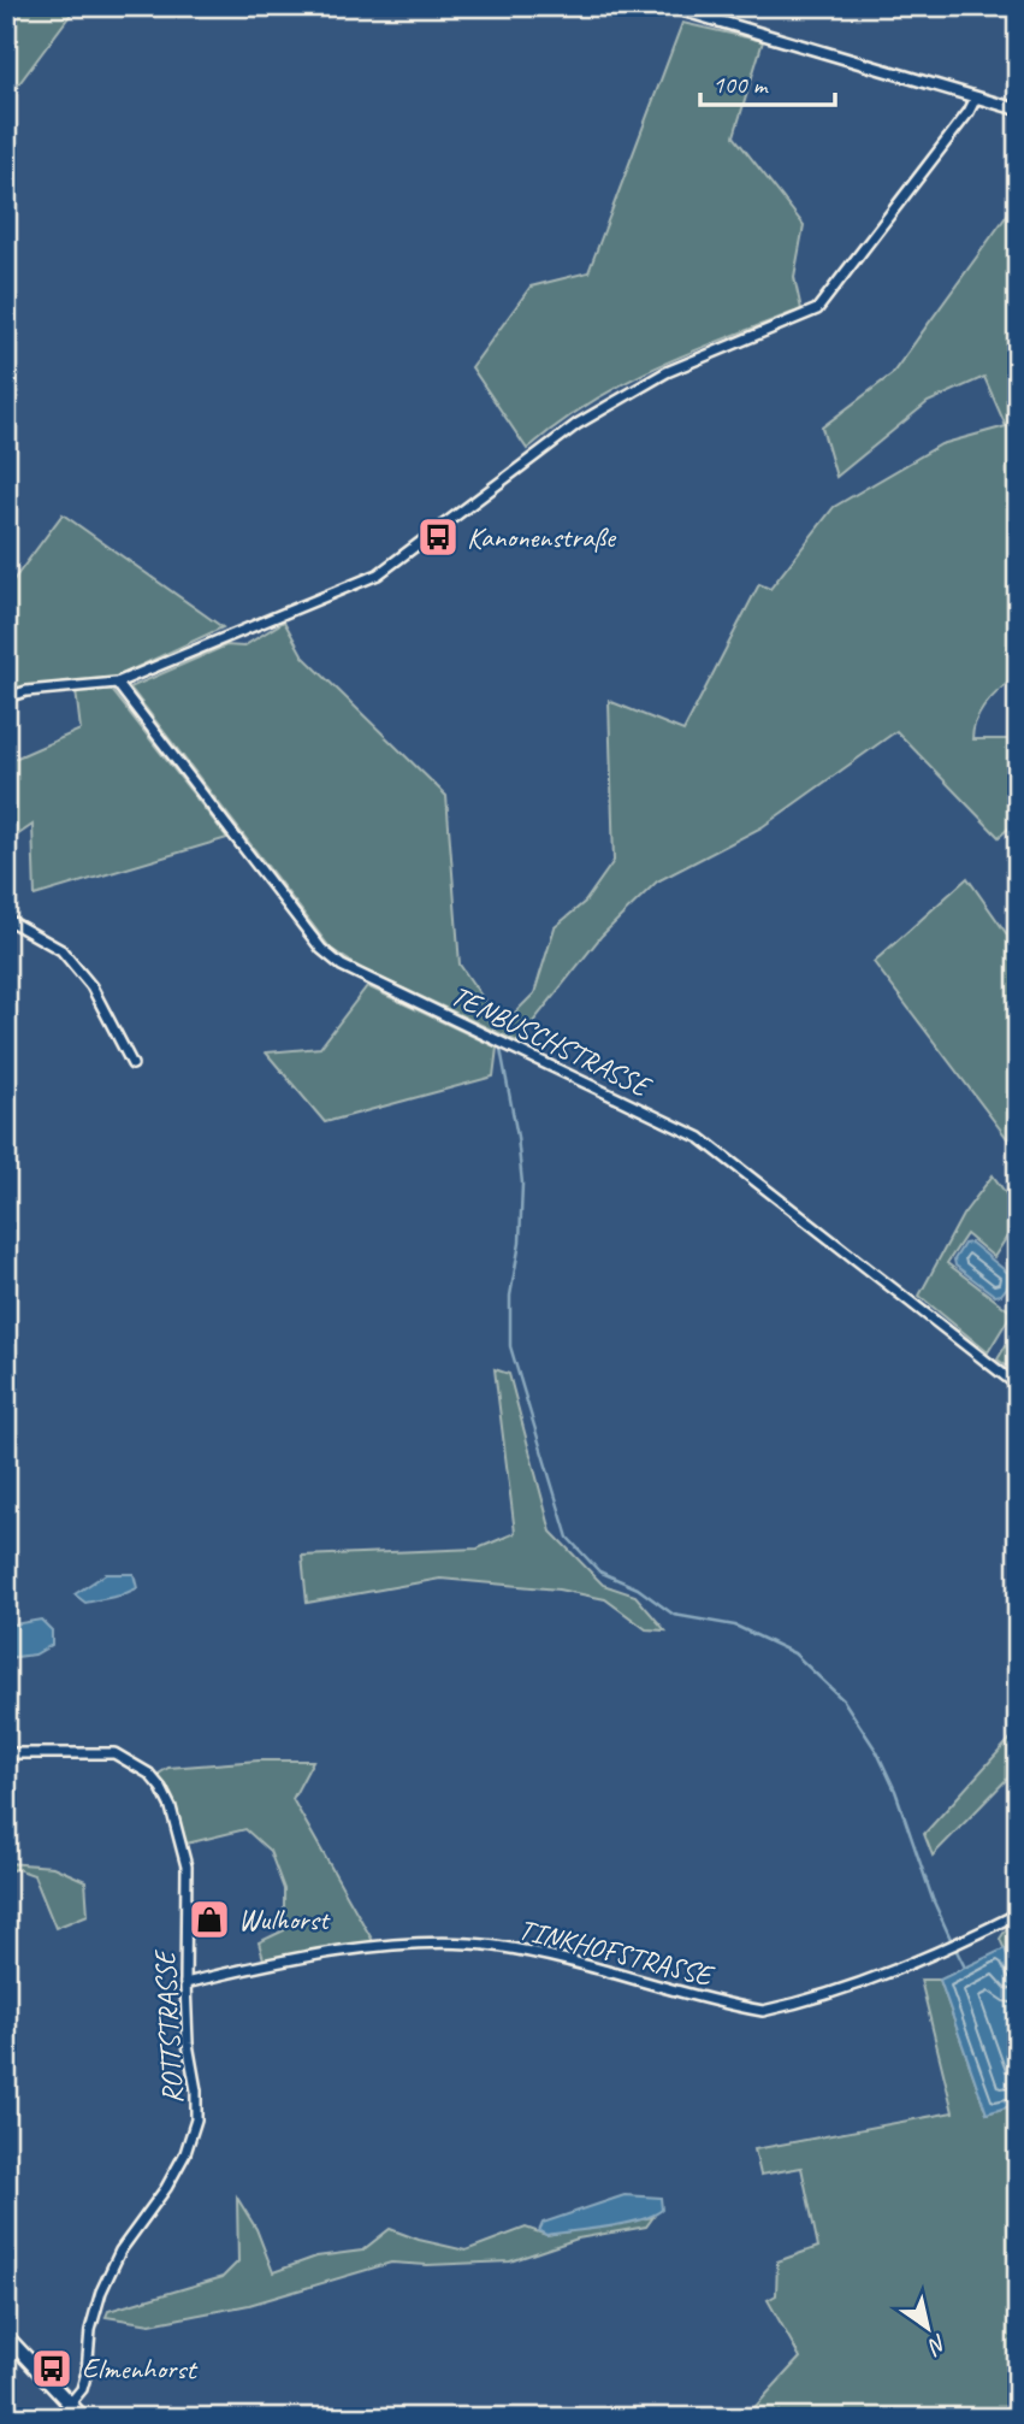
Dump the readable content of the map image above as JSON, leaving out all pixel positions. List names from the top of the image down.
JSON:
{
  "streets": {
    "street": ["TENBUSCHSTRASSE", "TINKHOFSTRASSE", "ROTTSTRASSE"]
  },
  "crossings": [
    ["TINKHOFSTRASSE", "ROTTSTRASSE"]
  ],
  "places": {
    "bus stop": ["Kanonenstraße", "Elmenhorst"],
    "shop": ["Wulhorst"]
  },
  "scale_bar": "100 m",
  "north": "bottom right"
}
